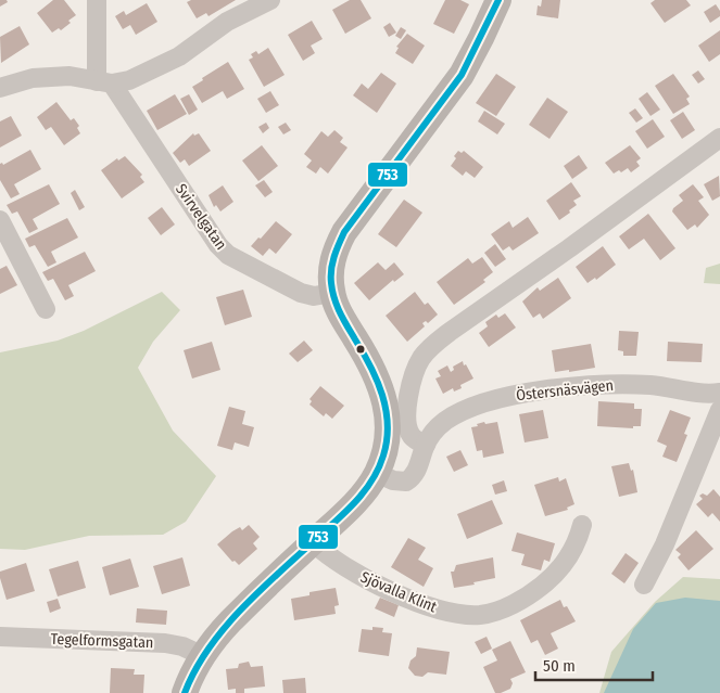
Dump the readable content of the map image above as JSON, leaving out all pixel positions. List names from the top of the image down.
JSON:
{
  "streets": {
    "street": [
      "Svirvelgatan",
      "Östersnäsvägen",
      "Sjövalla Klint",
      "Tegelformsgatan"
    ]
  },
  "lines": ["transit line 753"],
  "scale_bar": "50 m"
}
